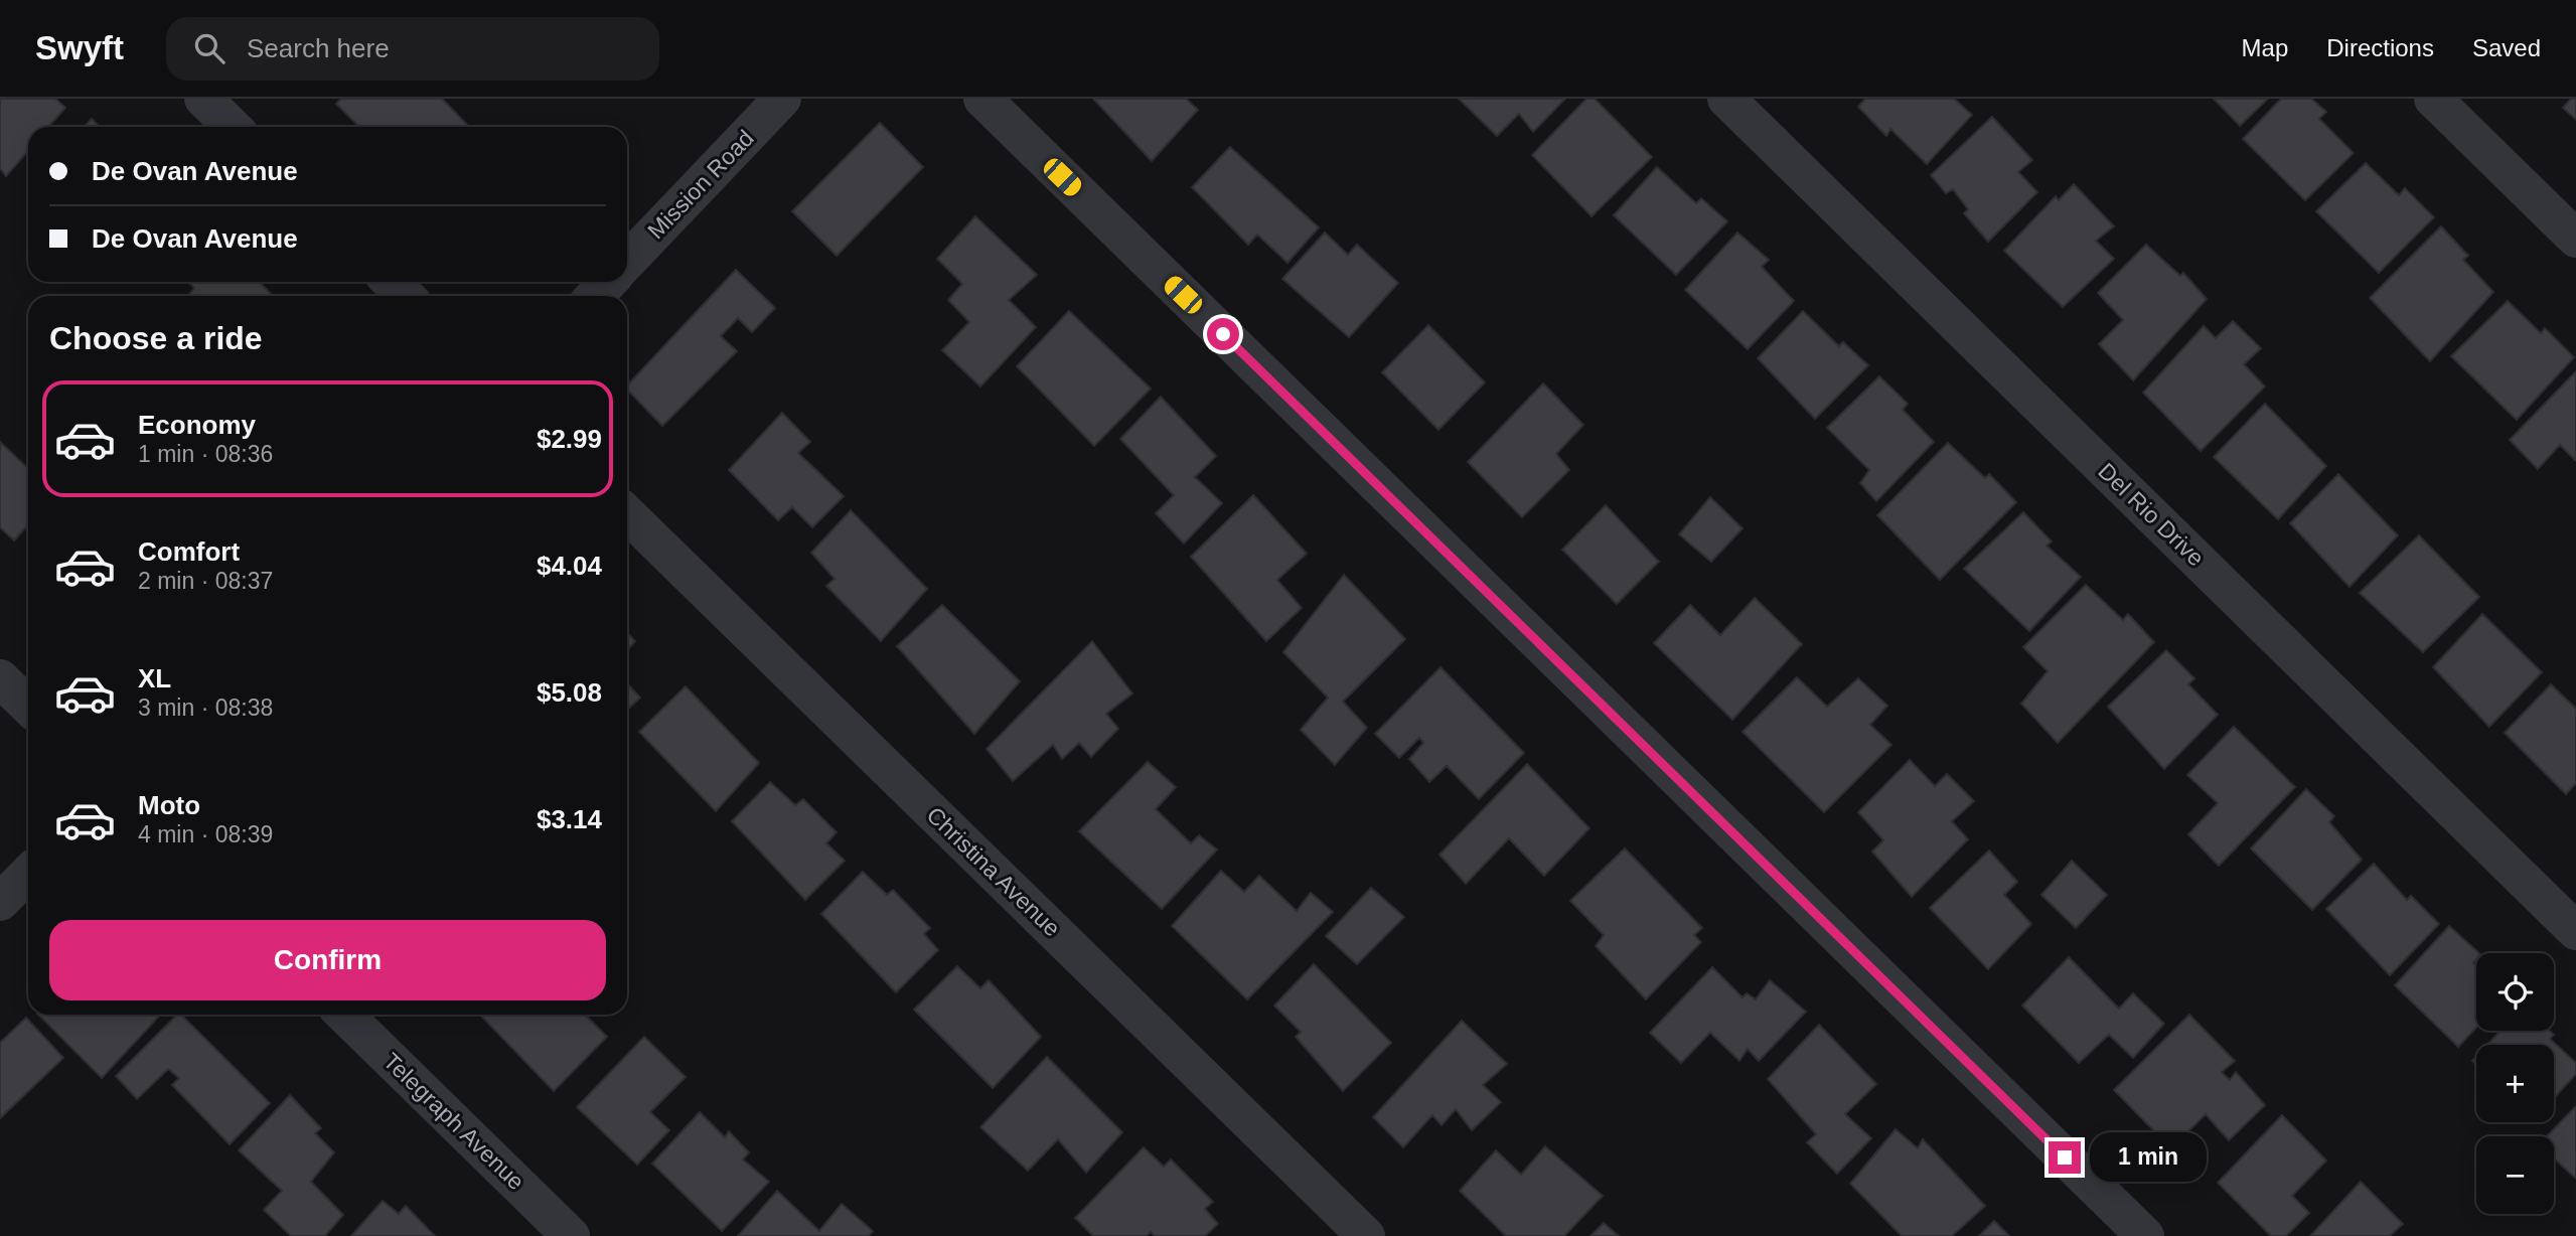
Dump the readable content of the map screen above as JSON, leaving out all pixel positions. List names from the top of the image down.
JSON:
{
  "streets": {
    "street": [
      "Mission Road",
      "Del Rio Drive",
      "Christina Avenue",
      "Telegraph Avenue"
    ]
  },
  "page": {
    "header": "Swyft",
    "search": "Search here",
    "nav": ["Map", "Directions", "Saved"],
    "banner": ["De Ovan Avenue", "De Ovan Avenue"],
    "heading": "Choose a ride",
    "list": [
      {
        "name": "Economy",
        "note": "1 min · 08:36",
        "value": "$2.99"
      },
      {
        "name": "Comfort",
        "note": "2 min · 08:37",
        "value": "$4.04"
      },
      {
        "name": "XL",
        "note": "3 min · 08:38",
        "value": "$5.08"
      },
      {
        "name": "Moto",
        "note": "4 min · 08:39",
        "value": "$3.14"
      }
    ],
    "buttons": "Confirm",
    "map_buttons": ["+", "−"],
    "bubble": "1 min"
  }
}
